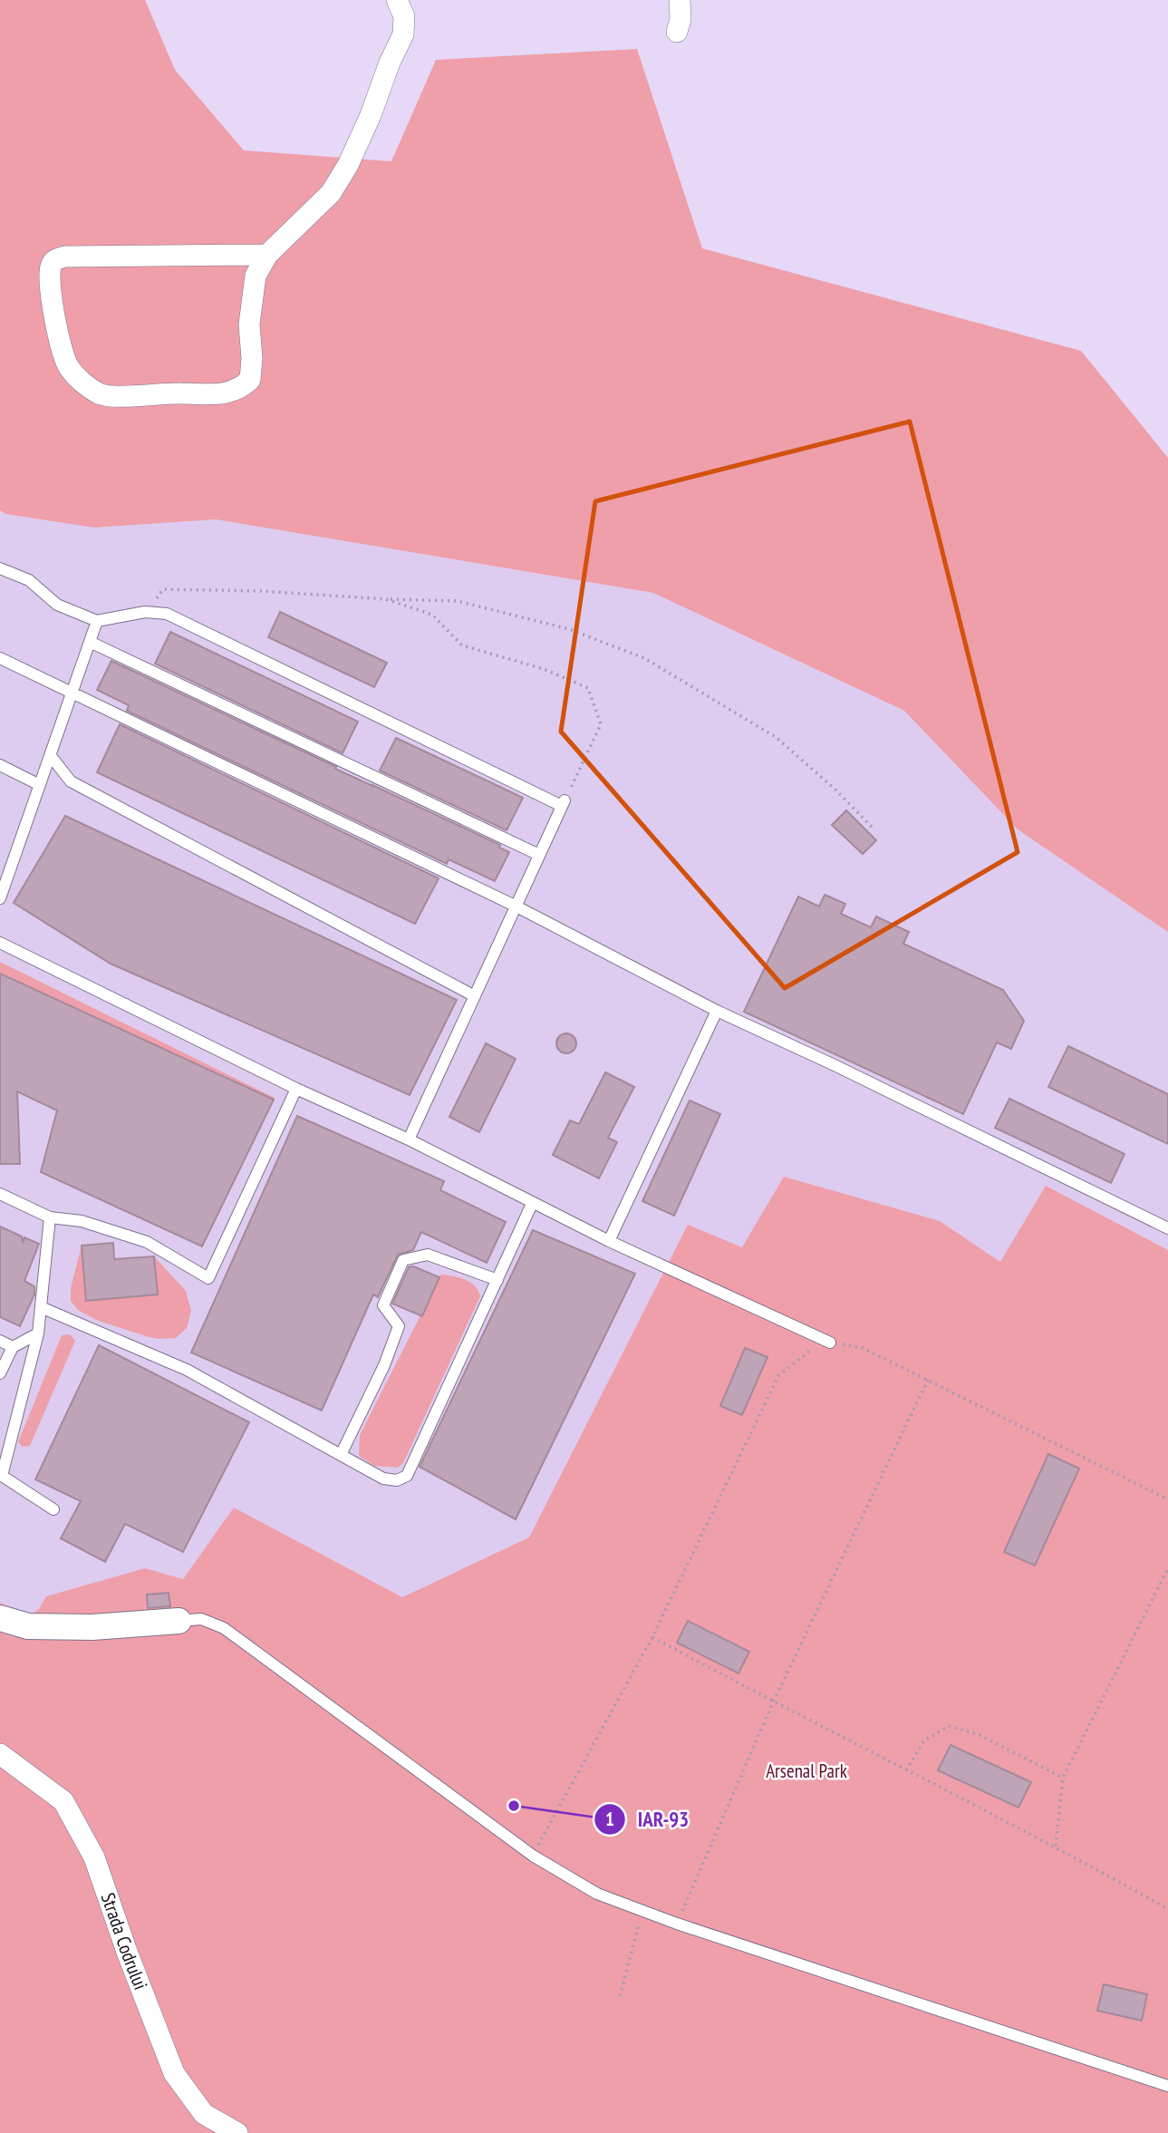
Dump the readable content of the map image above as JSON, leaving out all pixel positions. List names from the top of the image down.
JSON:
{
  "streets": {
    "street": ["Strada Codrului"]
  },
  "parks": ["Arsenal Park"],
  "places": ["IAR-93"]
}
